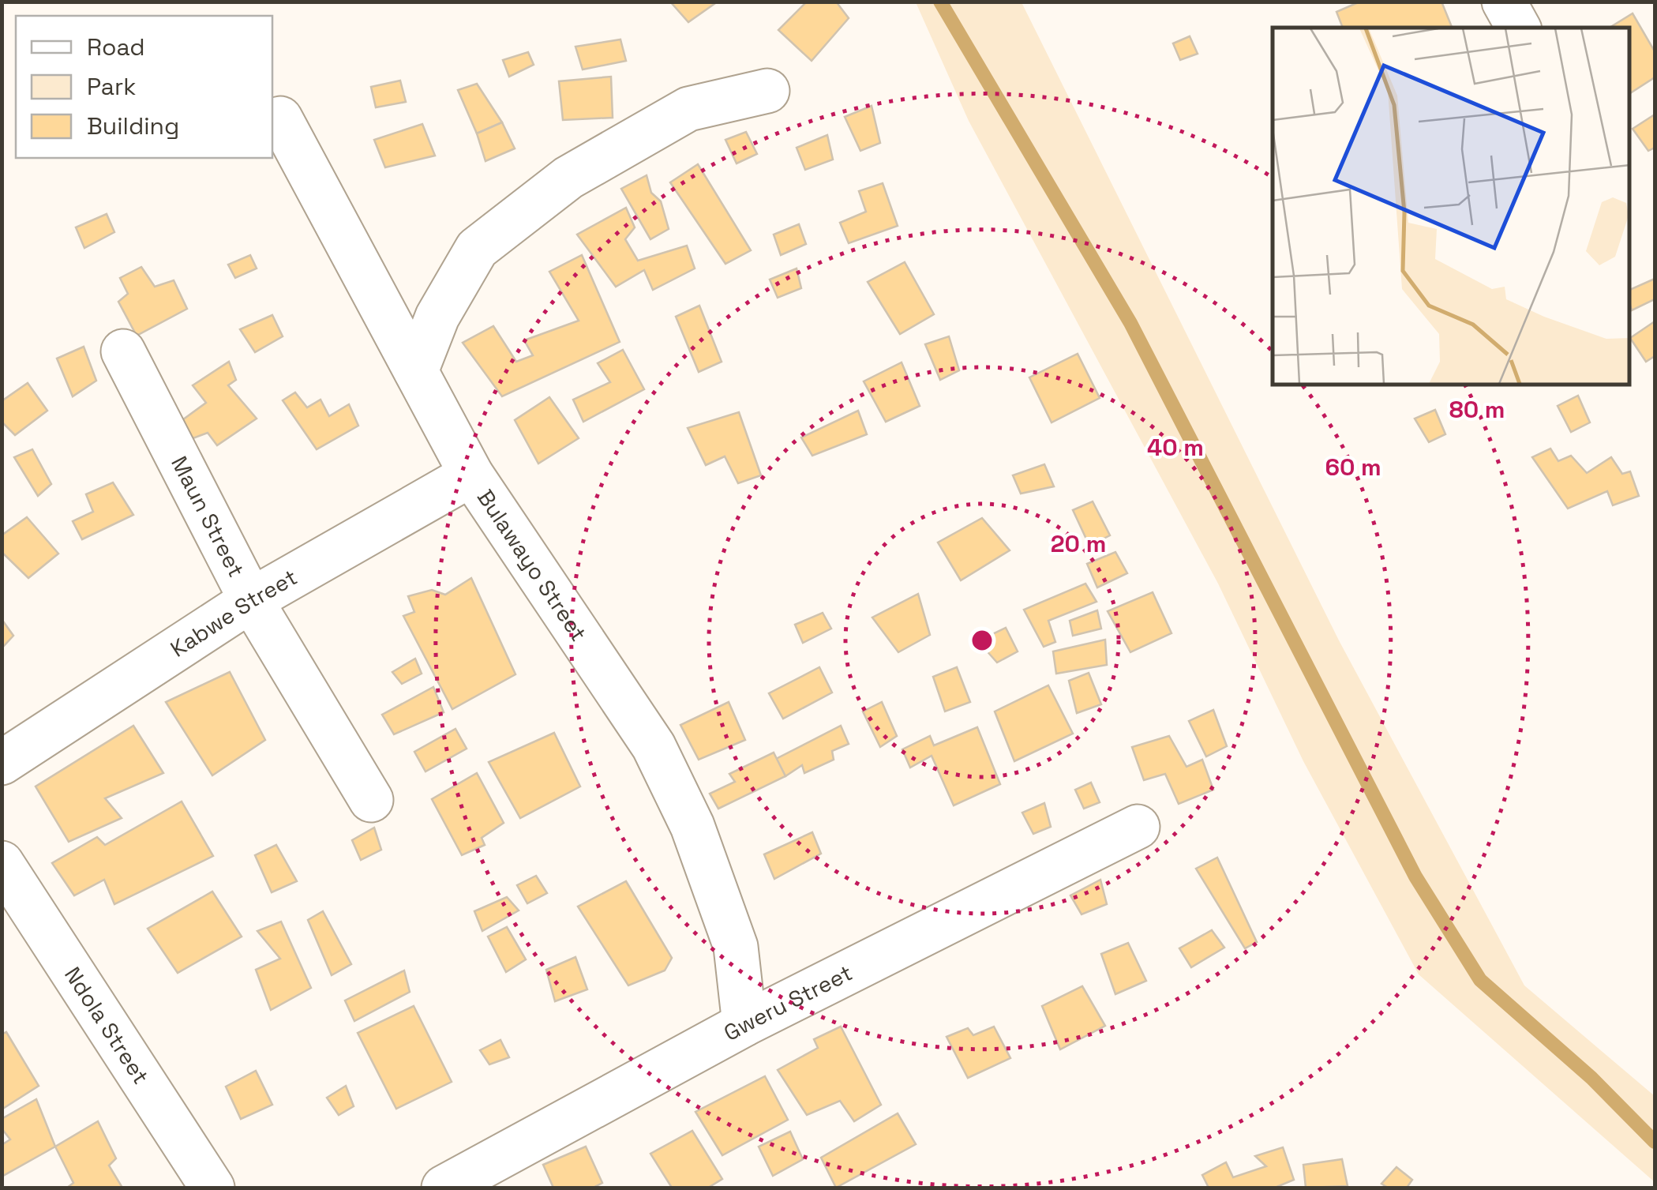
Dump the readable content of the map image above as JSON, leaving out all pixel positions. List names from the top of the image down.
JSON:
{
  "streets": {
    "street": [
      "Maun Street",
      "Bulawayo Street",
      "Kabwe Street",
      "Gweru Street",
      "Ndola Street"
    ]
  },
  "crossings": [
    ["Maun Street", "Kabwe Street"],
    ["Bulawayo Street", "Kabwe Street"],
    ["Bulawayo Street", "Gweru Street"]
  ],
  "legend": ["Road", "Park", "Building"],
  "rings": [
    "80 m",
    "40 m",
    "60 m",
    "20 m"
  ]
}
